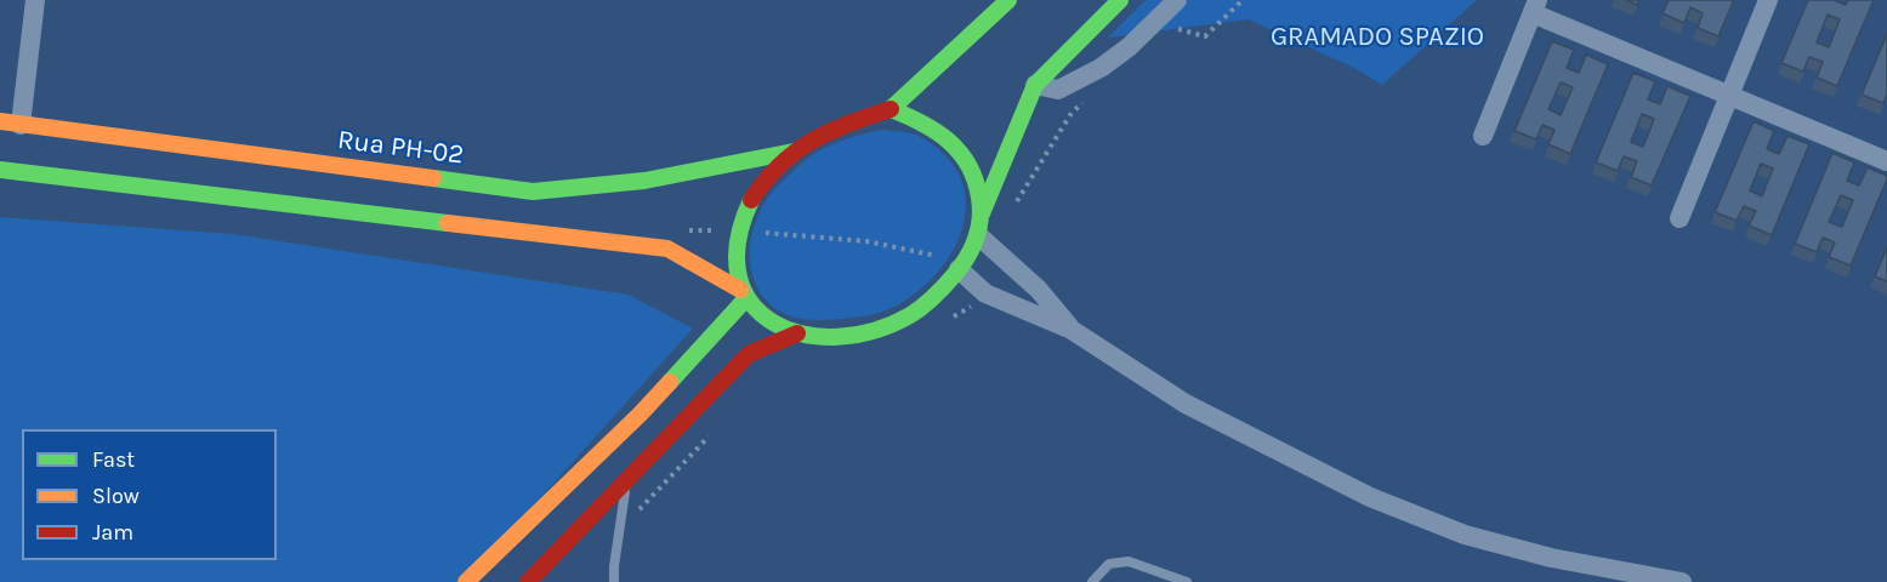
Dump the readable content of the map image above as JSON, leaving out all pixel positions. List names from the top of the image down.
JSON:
{
  "streets": {
    "street": ["Rua PH-02"]
  },
  "parks": ["GRAMADO SPAZIO"],
  "legend": ["Fast", "Slow", "Jam"]
}
